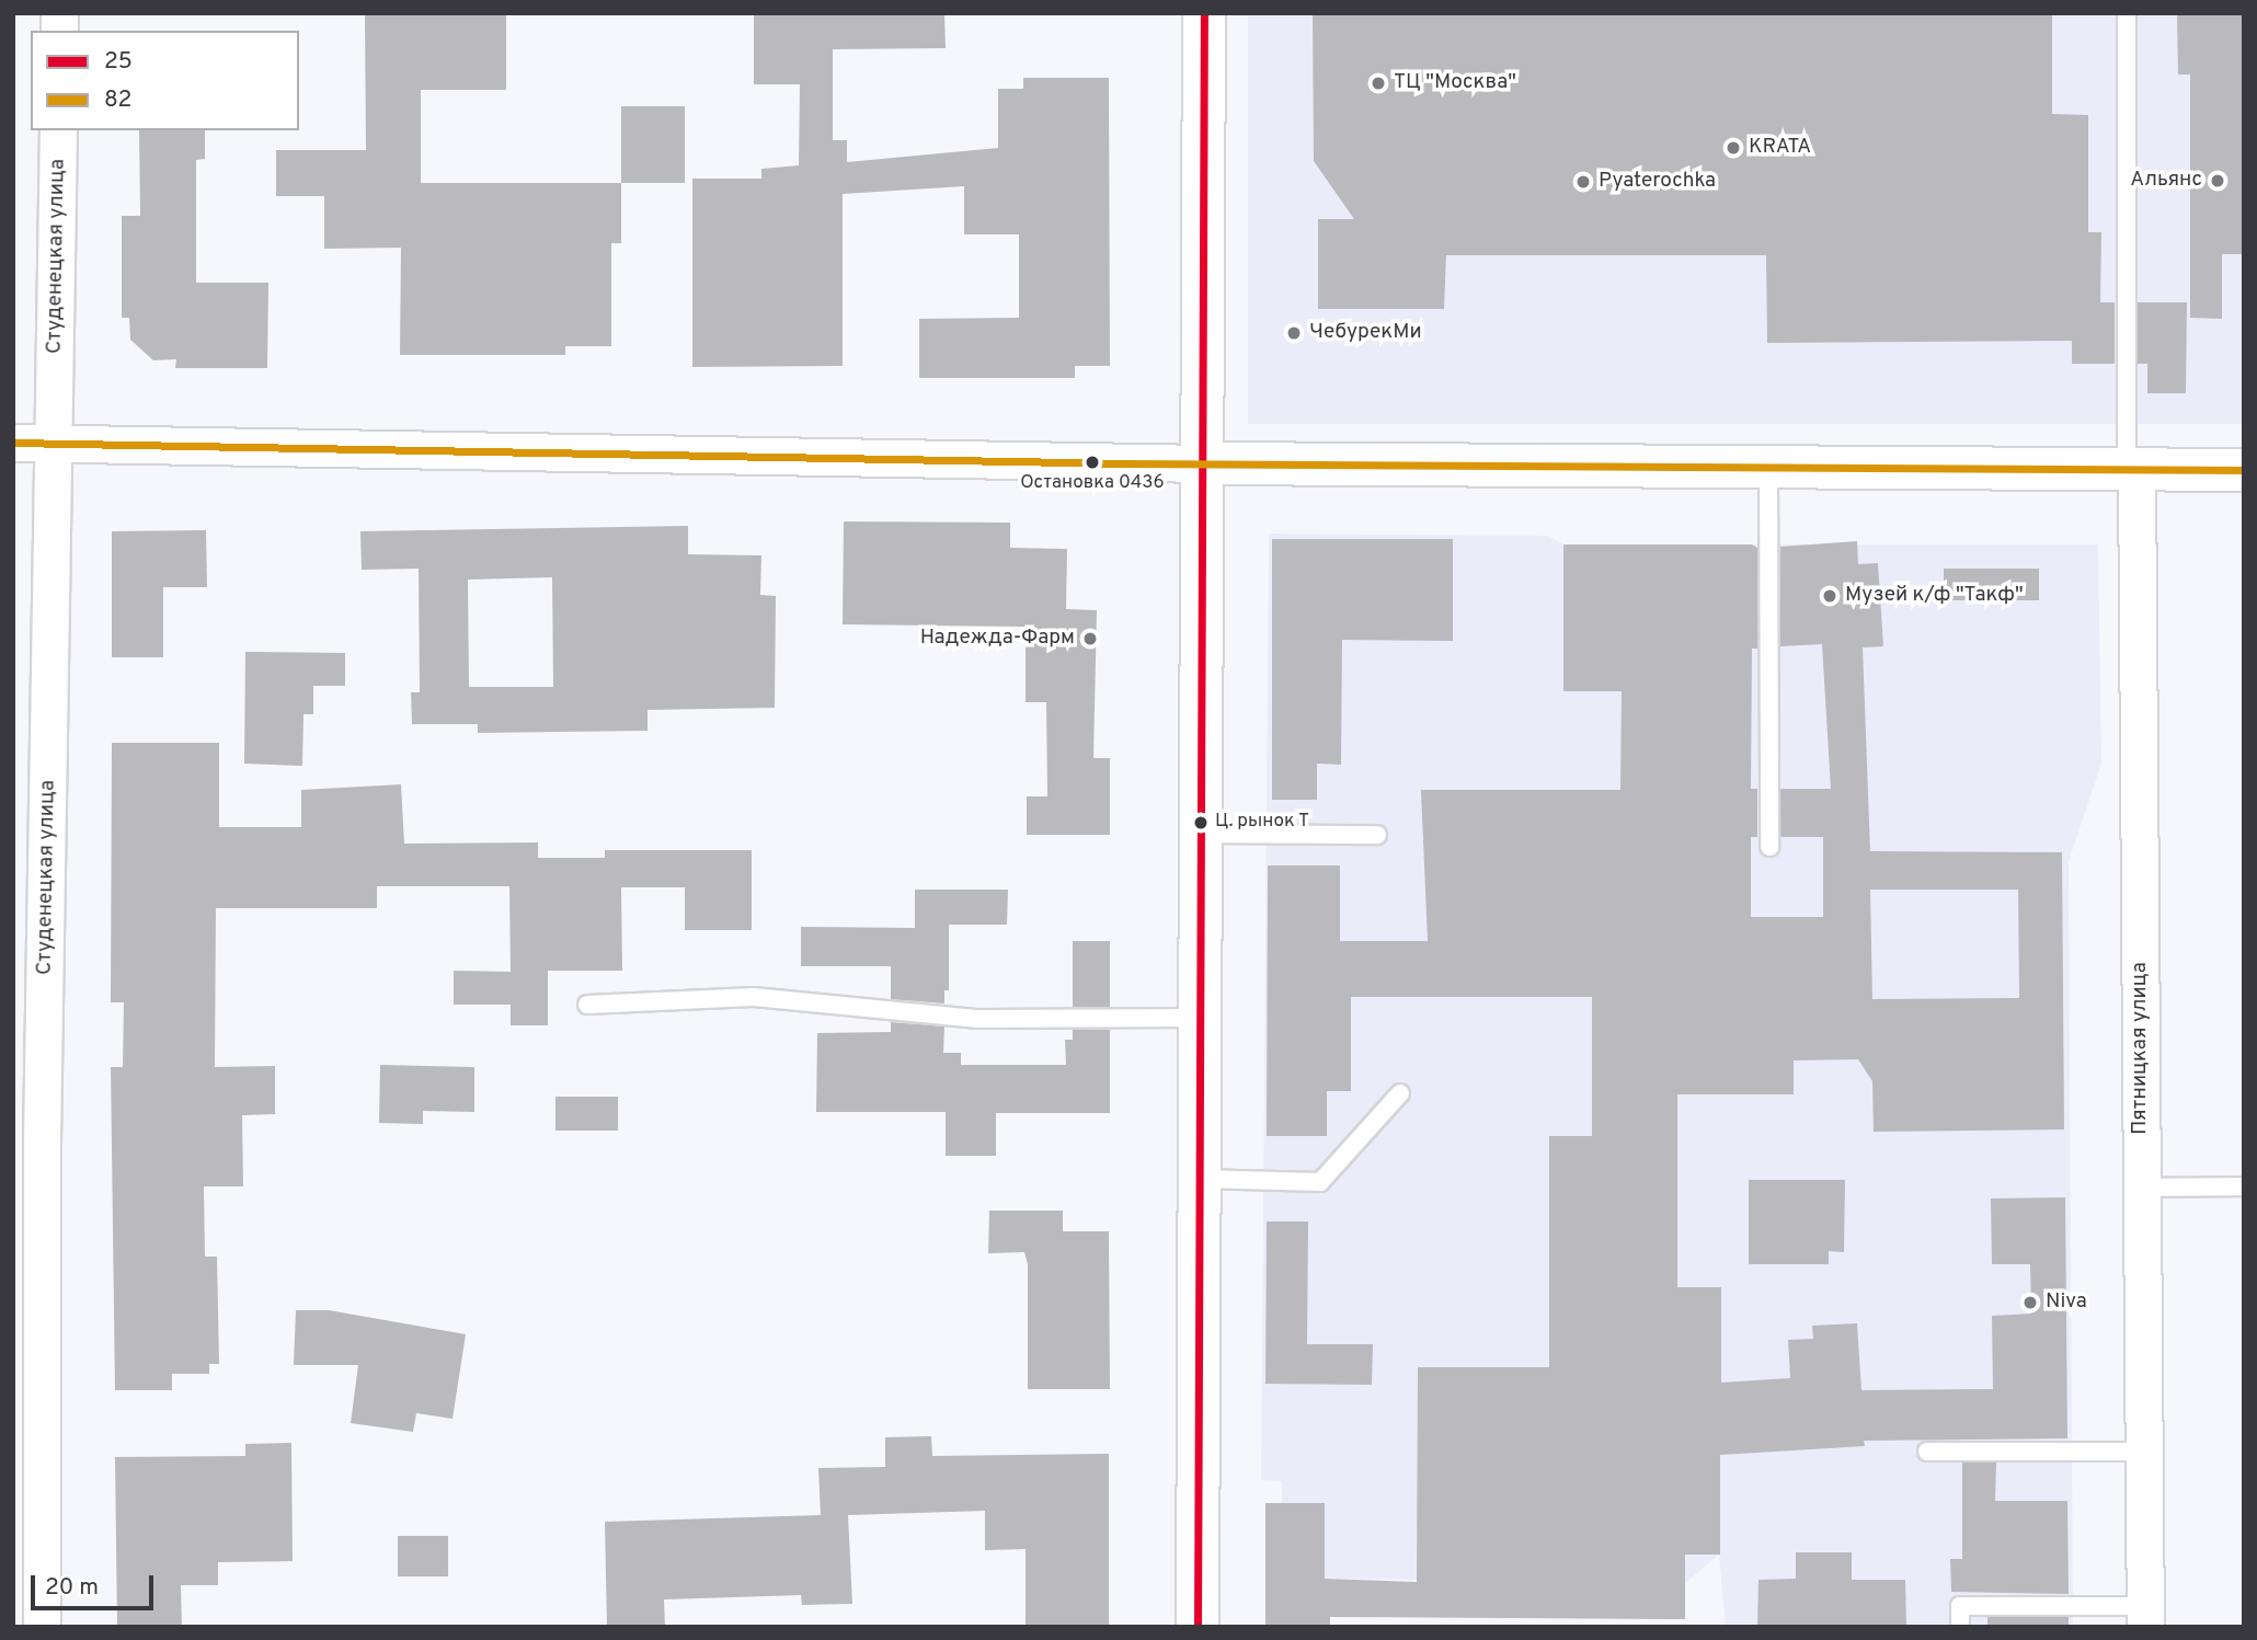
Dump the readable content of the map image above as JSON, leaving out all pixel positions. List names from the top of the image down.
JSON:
{
  "streets": {
    "street": ["Студенецкая улица", "Пятницкая улица"]
  },
  "places": [
    "ТЦ \"Москва\"",
    "KRATA",
    "Альянс",
    "Pyaterochka",
    "ЧебурекМи",
    "Остановка 0436",
    "Музей к/ф \"Такф\"",
    "Надежда-Фарм",
    "Ц. рынок Т",
    "Niva"
  ],
  "lines": ["transit line 25", "transit line 82"],
  "legend": ["25", "82"],
  "scale_bar": "20 m"
}
